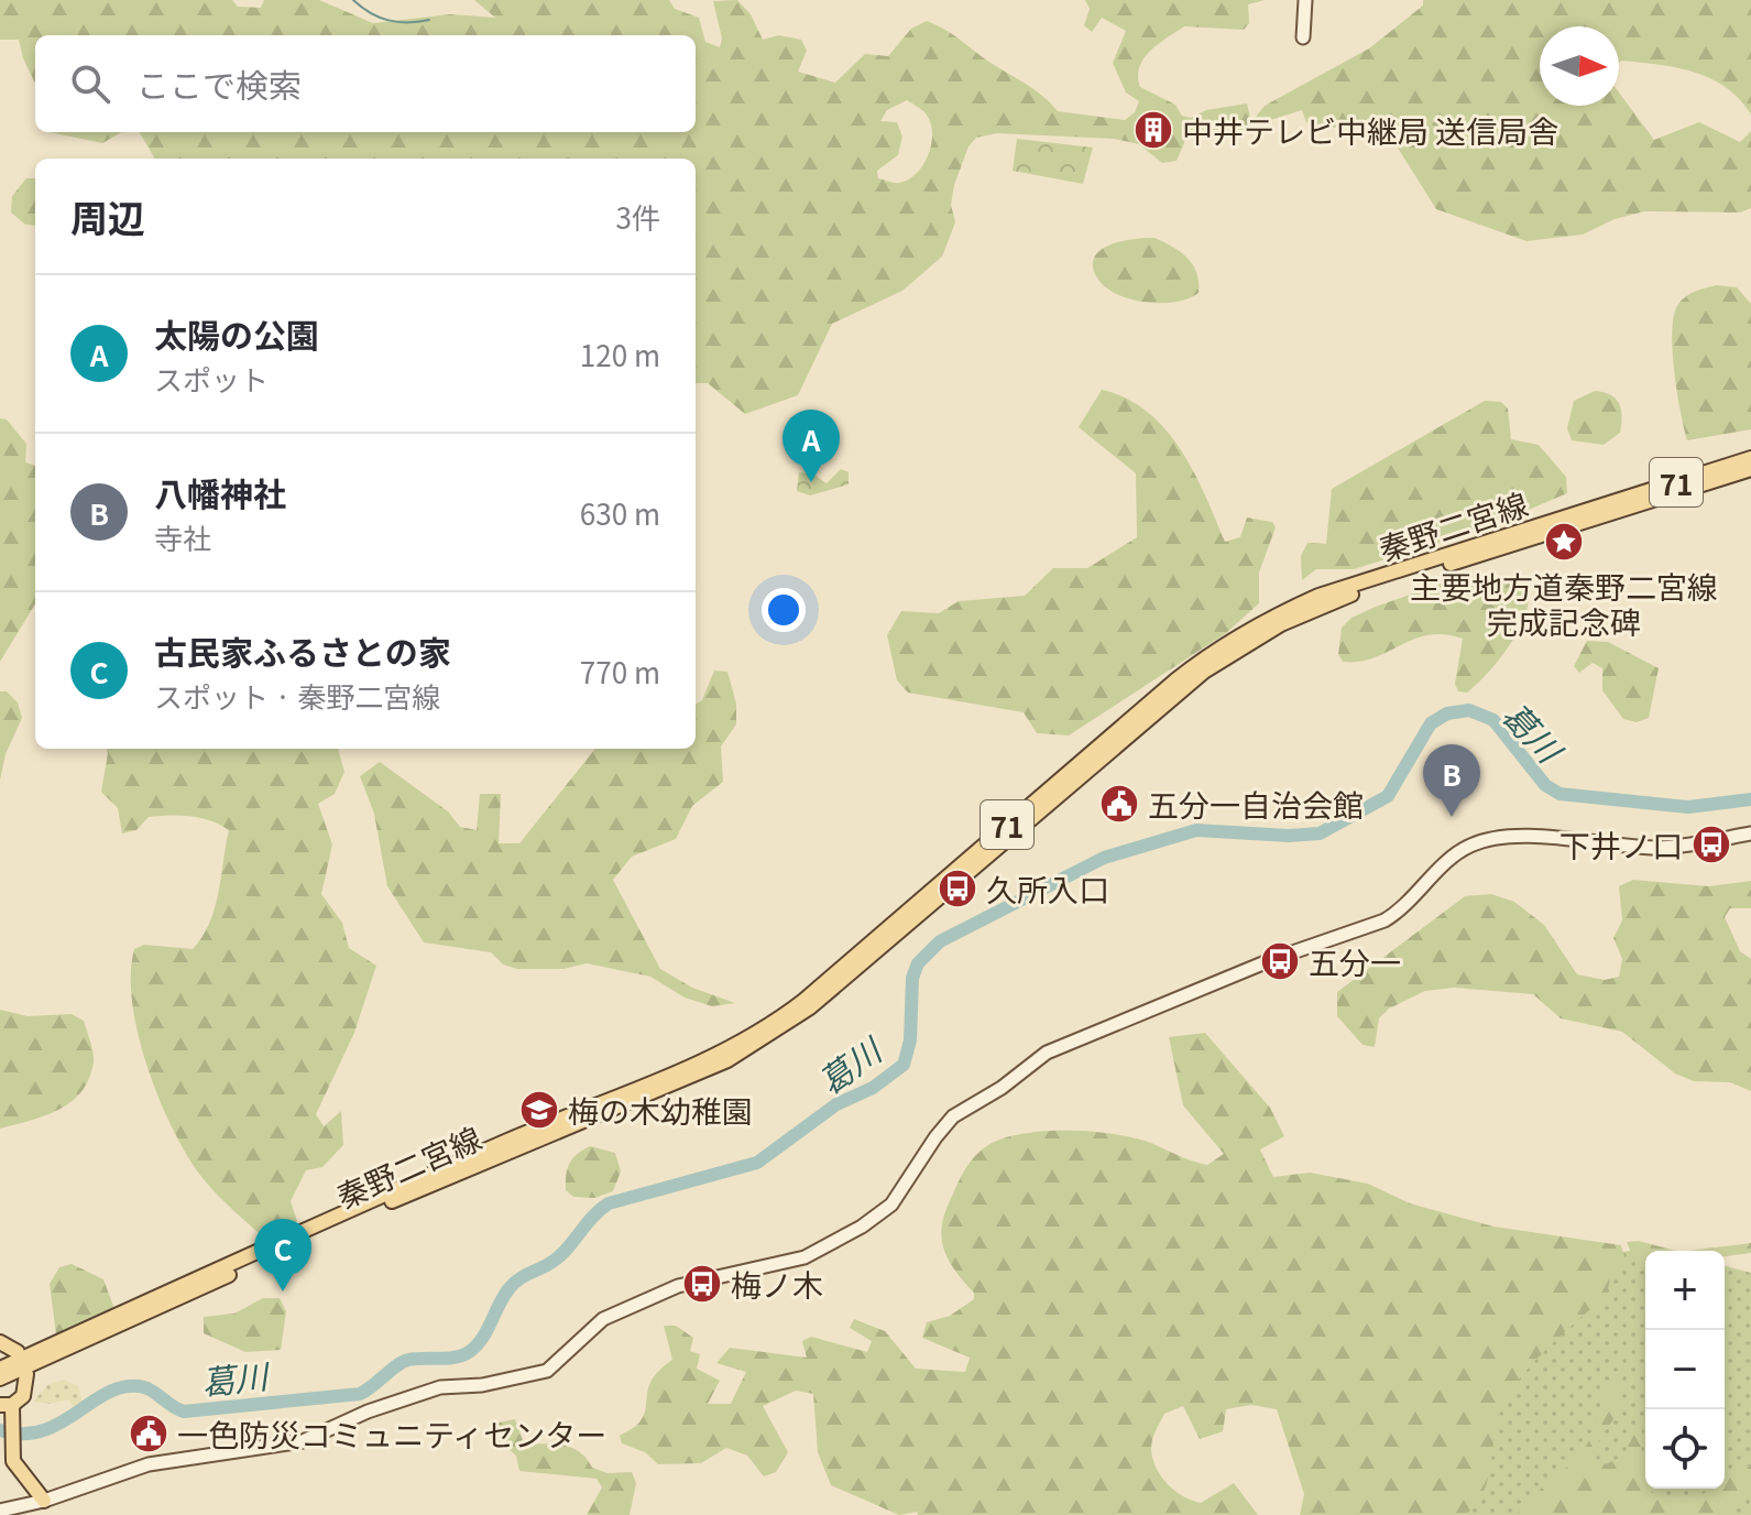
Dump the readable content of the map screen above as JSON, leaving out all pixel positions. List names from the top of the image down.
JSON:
{
  "streets": {
    "main road": ["71", "秦野二宮線"]
  },
  "water": ["葛川"],
  "places": {
    "building": ["中井テレビ中継局 送信局舎"],
    "place": ["主要地方道秦野二宮線 完成記念碑"],
    "public building": ["五分一自治会館", "一色防災コミュニティセンター"],
    "bus stop": [
      "下井ノ口",
      "久所入口",
      "五分一",
      "梅ノ木"
    ],
    "school or university": ["梅の木幼稚園"]
  },
  "north": "right",
  "page": {
    "search": "ここで検索",
    "heading": ["周辺", "3件"],
    "list": [
      {
        "mark": "A",
        "name": "太陽の公園",
        "note": "スポット",
        "value": "120 m"
      },
      {
        "mark": "B",
        "name": "八幡神社",
        "note": "寺社",
        "value": "630 m"
      },
      {
        "mark": "C",
        "name": "古民家ふるさとの家",
        "note": "スポット · 秦野二宮線",
        "value": "770 m"
      }
    ],
    "pins": ["A", "B", "C"],
    "map_buttons": ["+", "−"]
  }
}
